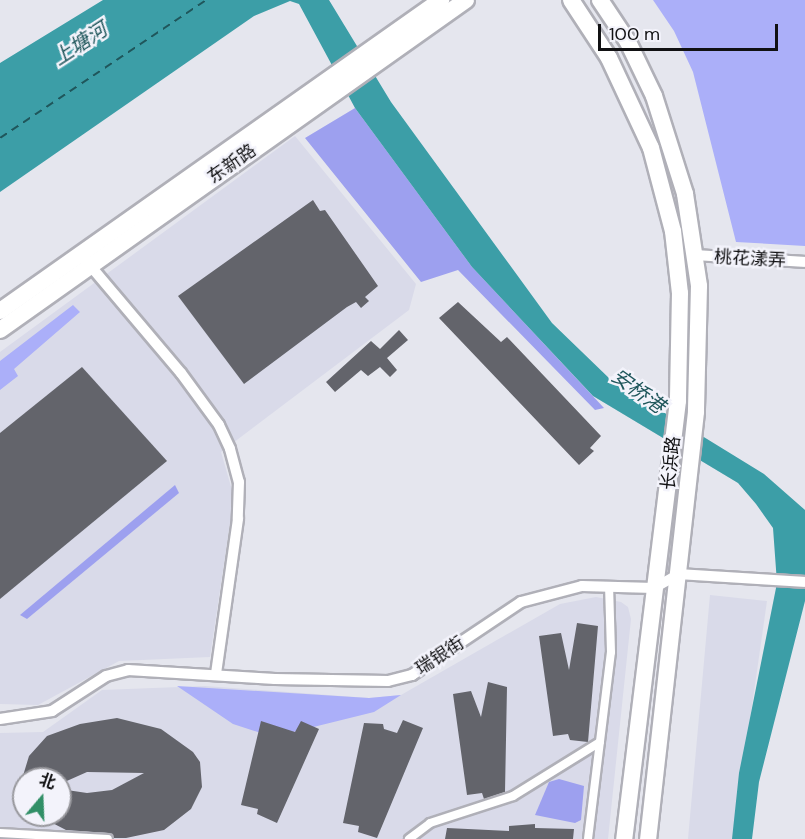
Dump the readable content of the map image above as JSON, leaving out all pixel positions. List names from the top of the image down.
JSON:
{
  "streets": {
    "main road": ["东新路", "长浜路"],
    "street": ["桃花漾弄", "瑞银街"]
  },
  "crossings": [
    ["桃花漾弄", "长浜路"],
    ["长浜路", "瑞银街"]
  ],
  "water": ["上塘河", "安桥港"],
  "scale_bar": "100 m",
  "north": "top"
}
